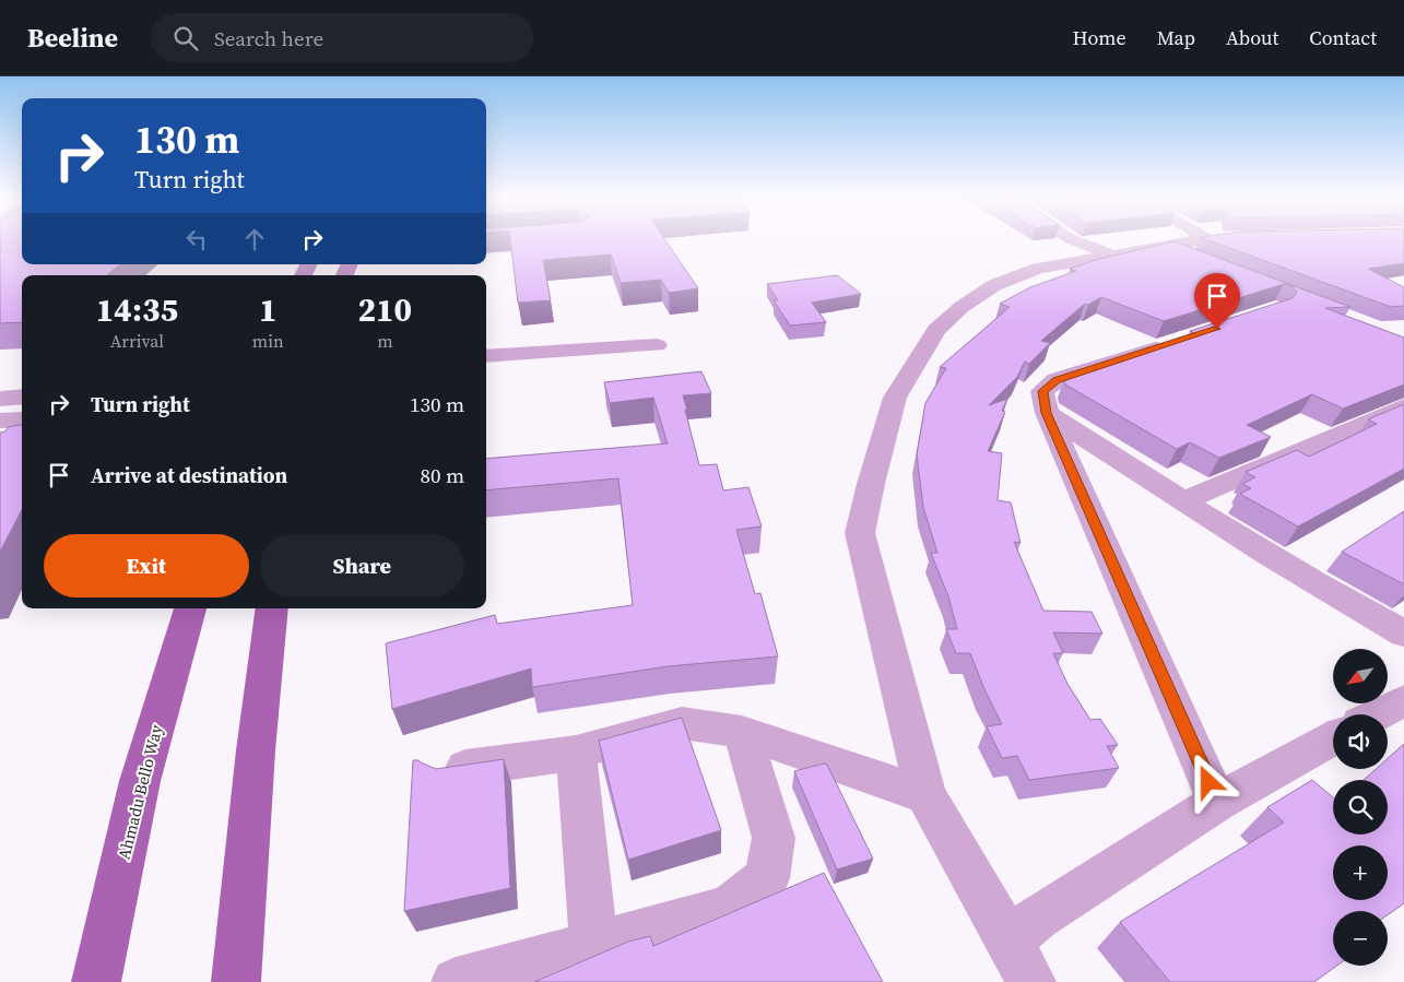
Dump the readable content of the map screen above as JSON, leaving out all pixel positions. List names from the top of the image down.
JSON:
{
  "streets": {
    "main road": ["Ahmadu Bello Way"]
  },
  "north": "bottom left",
  "page": {
    "header": "Beeline",
    "search": "Search here",
    "nav": [
      "Home",
      "Map",
      "About",
      "Contact"
    ],
    "turn": ["130 m", "Turn right"],
    "eta": [
      "14:35",
      "Arrival",
      "1",
      "min",
      "210",
      "m"
    ],
    "list": [
      {
        "name": "Turn right",
        "value": "130 m"
      },
      {
        "name": "Arrive at destination",
        "value": "80 m"
      }
    ],
    "buttons": ["Exit", "Share"],
    "map_buttons": ["+", "−"]
  }
}
